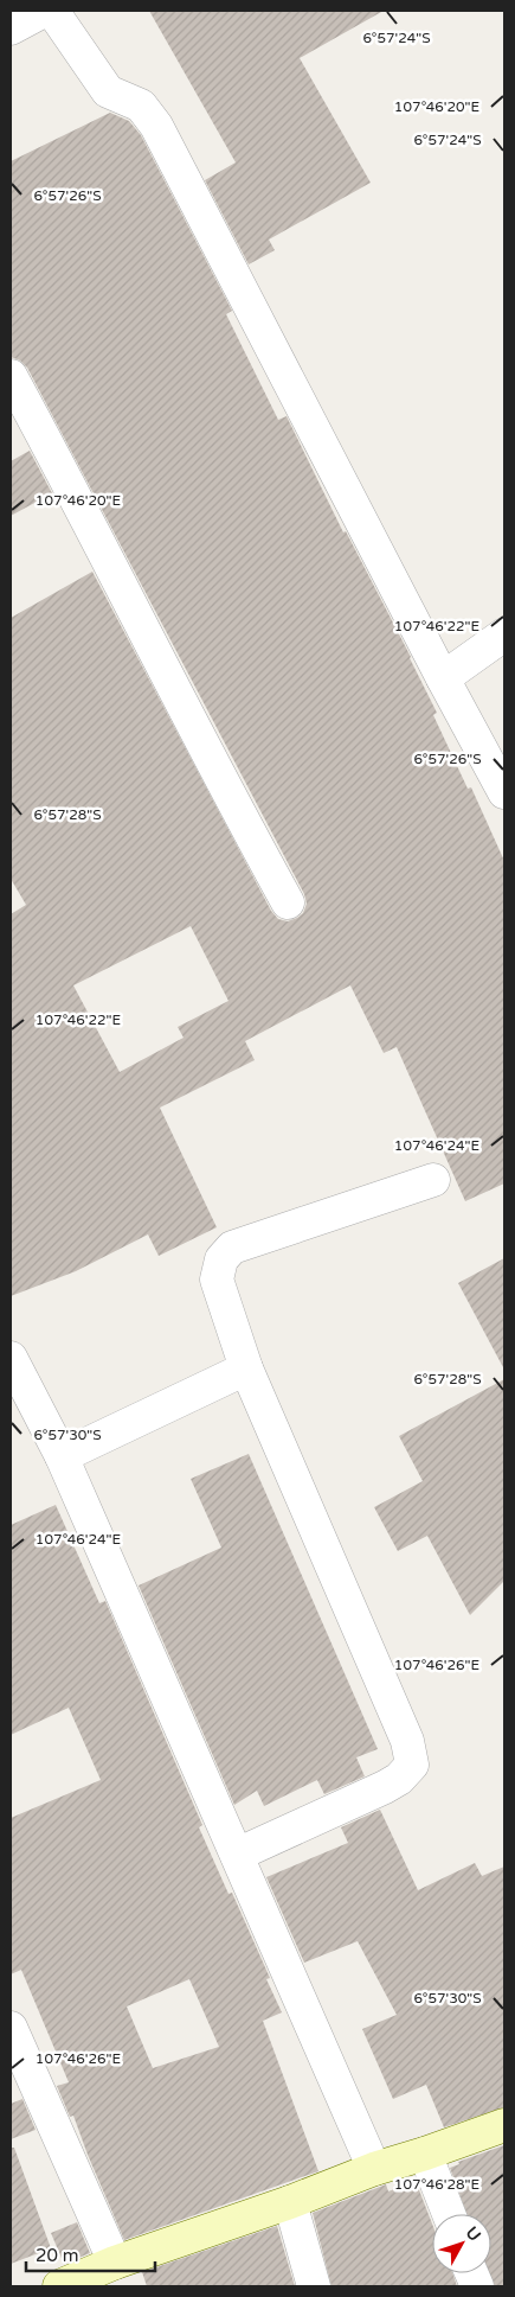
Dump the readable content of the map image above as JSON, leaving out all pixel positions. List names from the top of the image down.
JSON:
{
  "scale_bar": "20 m",
  "north": "top right",
  "coordinates": [
    "6°57'24\"S",
    "107°46'20\"E",
    "6°57'26\"S",
    "107°46'22\"E",
    "6°57'28\"S",
    "107°46'24\"E",
    "6°57'30\"S",
    "107°46'26\"E",
    "107°46'28\"E"
  ]
}
